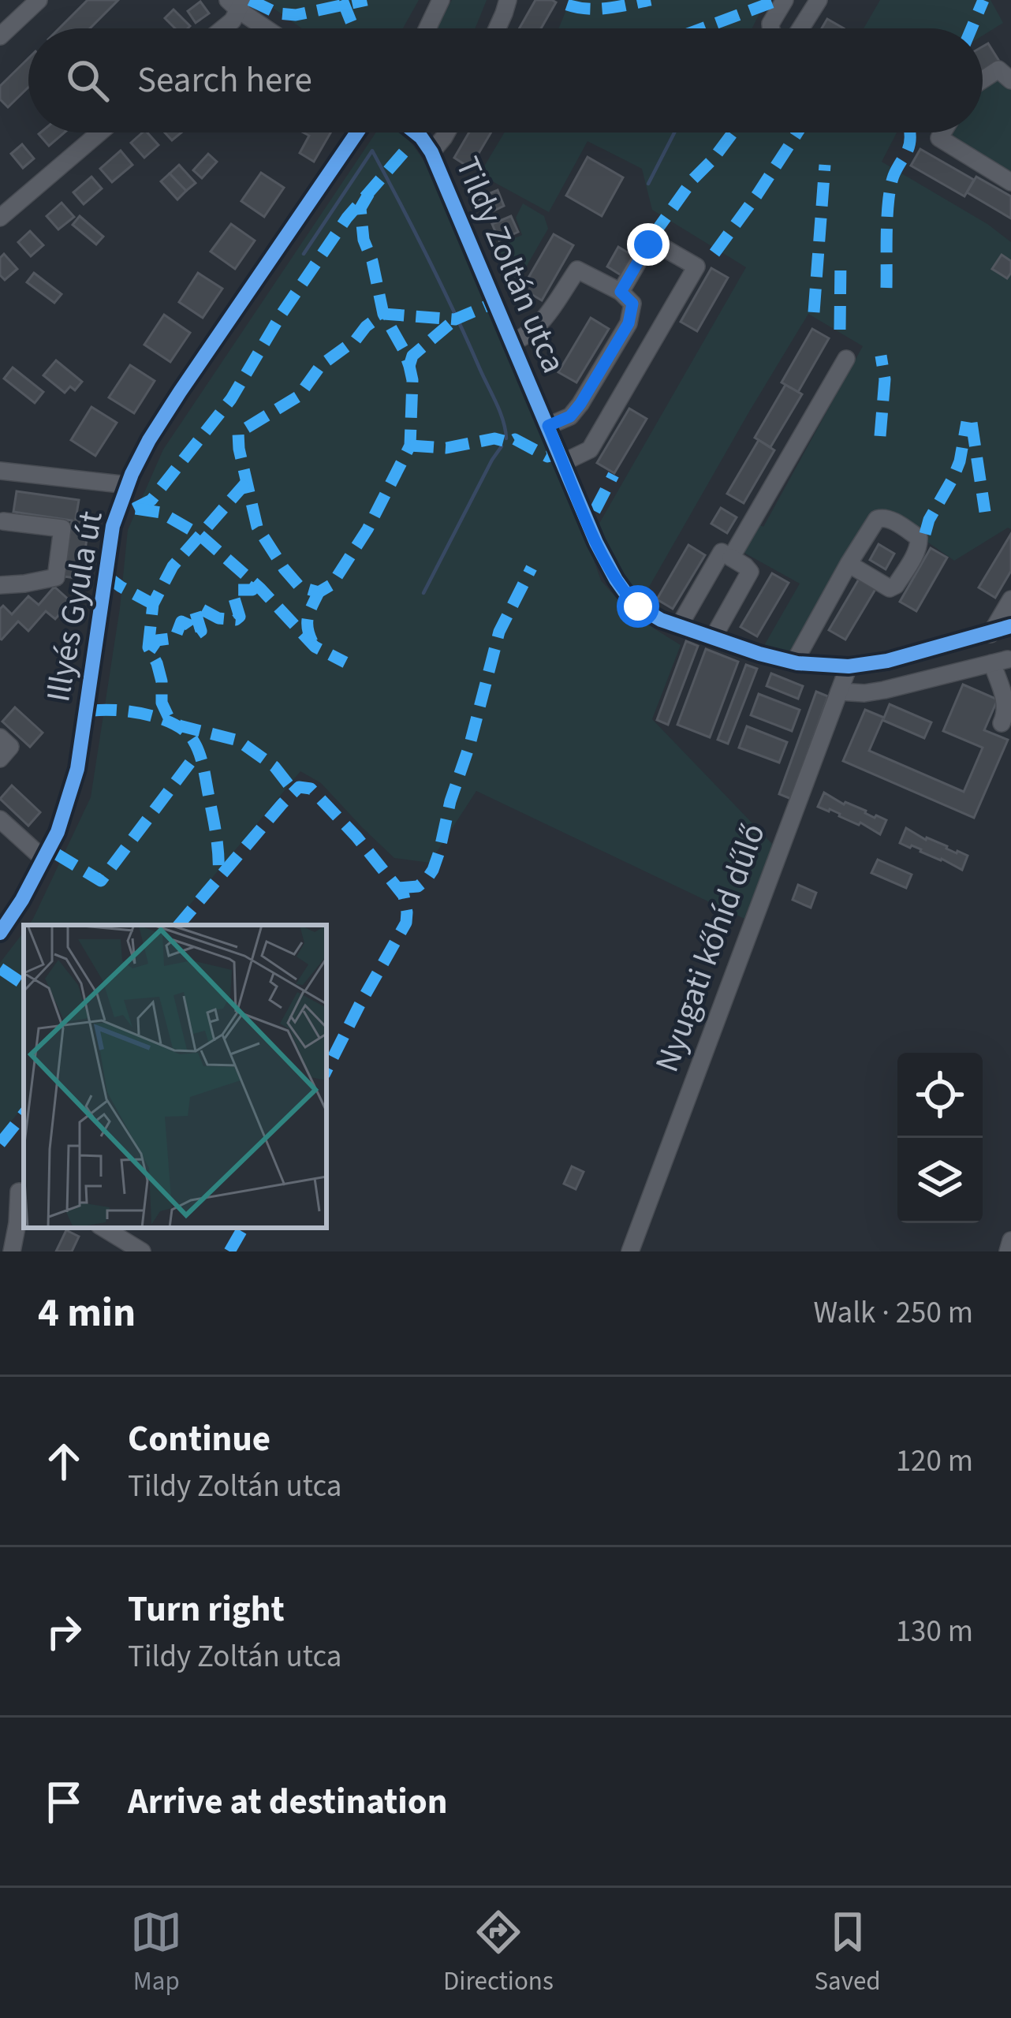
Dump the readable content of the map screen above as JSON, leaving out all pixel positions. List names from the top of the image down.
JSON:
{
  "streets": {
    "street": ["Tildy Zoltán utca", "Illyés Gyula út", "Nyugati kőhíd dűlő"]
  },
  "crossings": [
    ["Tildy Zoltán utca", "Nyugati kőhíd dűlő"]
  ],
  "page": {
    "search": "Search here",
    "heading": ["4 min", "Walk · 250 m"],
    "list": [
      ["Continue", "Tildy Zoltán utca", "120 m"],
      ["Turn right", "Tildy Zoltán utca", "130 m"],
      "Arrive at destination"
    ],
    "nav": ["Map", "Directions", "Saved"]
  }
}
